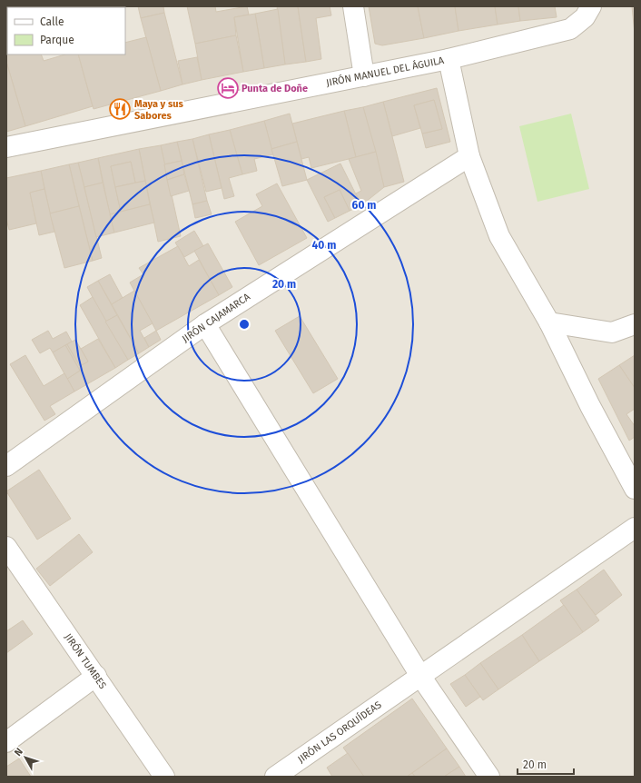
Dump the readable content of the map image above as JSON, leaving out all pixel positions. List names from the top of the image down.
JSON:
{
  "streets": {
    "street": [
      "JIRÓN MANUEL DEL ÁGUILA",
      "JIRÓN CAJAMARCA",
      "JIRÓN TUMBES",
      "JIRÓN LAS ORQUÍDEAS"
    ]
  },
  "places": {
    "hotel": ["Punta de Doñe"],
    "restaurant": ["Maya y sus Sabores"]
  },
  "legend": ["Calle", "Parque"],
  "scale_bar": "20 m",
  "north": "top left",
  "rings": ["60 m", "40 m", "20 m"]
}
